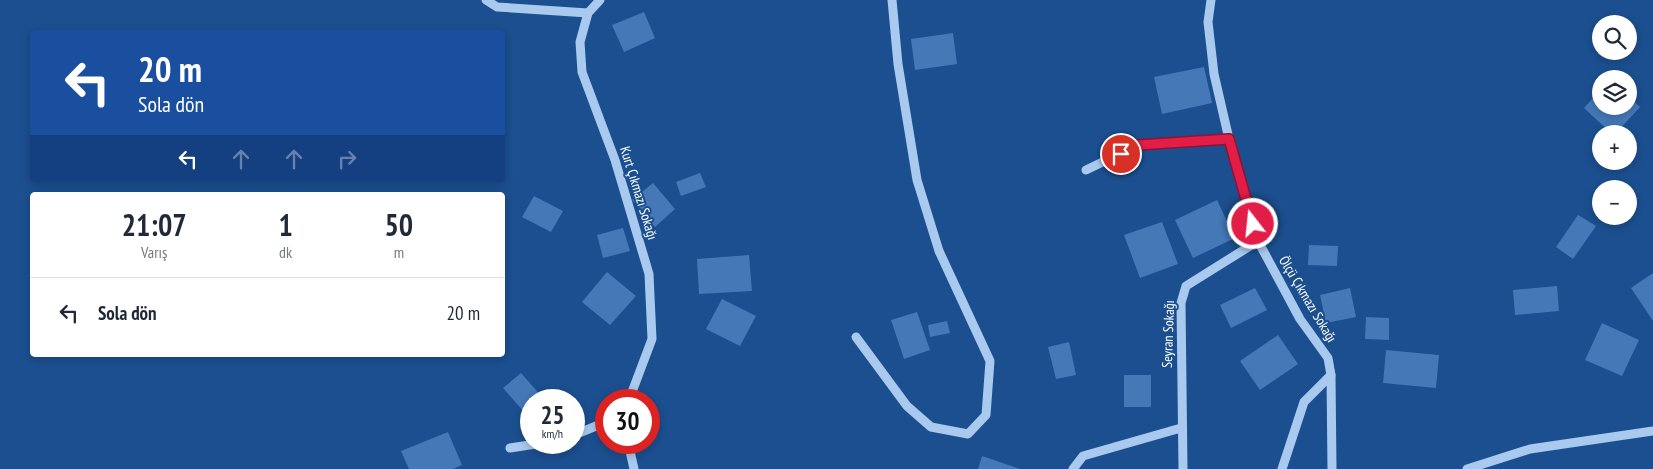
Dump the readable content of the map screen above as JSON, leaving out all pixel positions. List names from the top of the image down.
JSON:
{
  "streets": {
    "street": ["Kurt Çıkmazı Sokağı", "Ölçü Çıkmazı Sokağı", "Seyran Sokağı"]
  },
  "crossings": [
    ["Ölçü Çıkmazı Sokağı", "Seyran Sokağı"]
  ],
  "page": {
    "map_buttons": ["+", "−"],
    "turn": ["20 m", "Sola dön"],
    "eta": [
      "21:07",
      "Varış",
      "1",
      "dk",
      "50",
      "m"
    ],
    "list": [
      {
        "name": "Sola dön",
        "value": "20 m"
      }
    ],
    "speed": "25 km/h",
    "limit": "30"
  }
}
